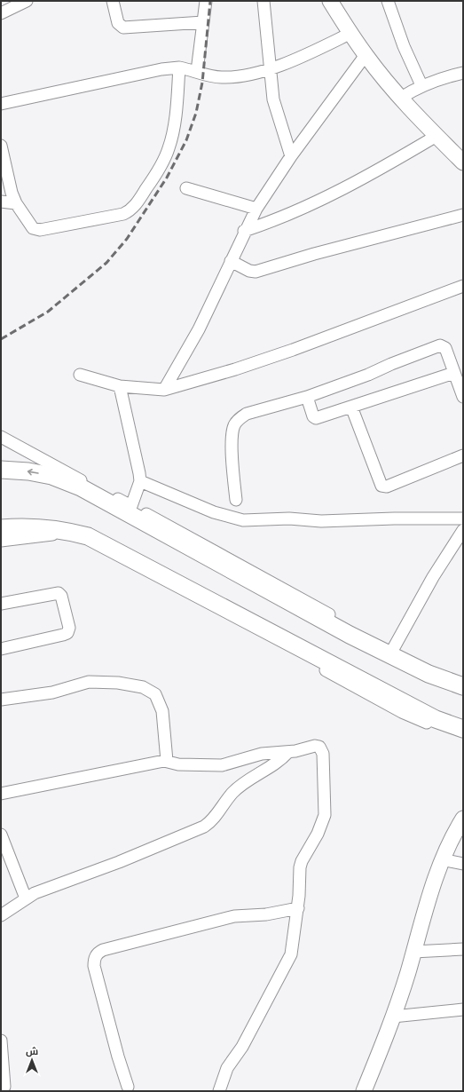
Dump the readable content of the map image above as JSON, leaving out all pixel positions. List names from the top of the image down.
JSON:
{
  "north": "top"
}
